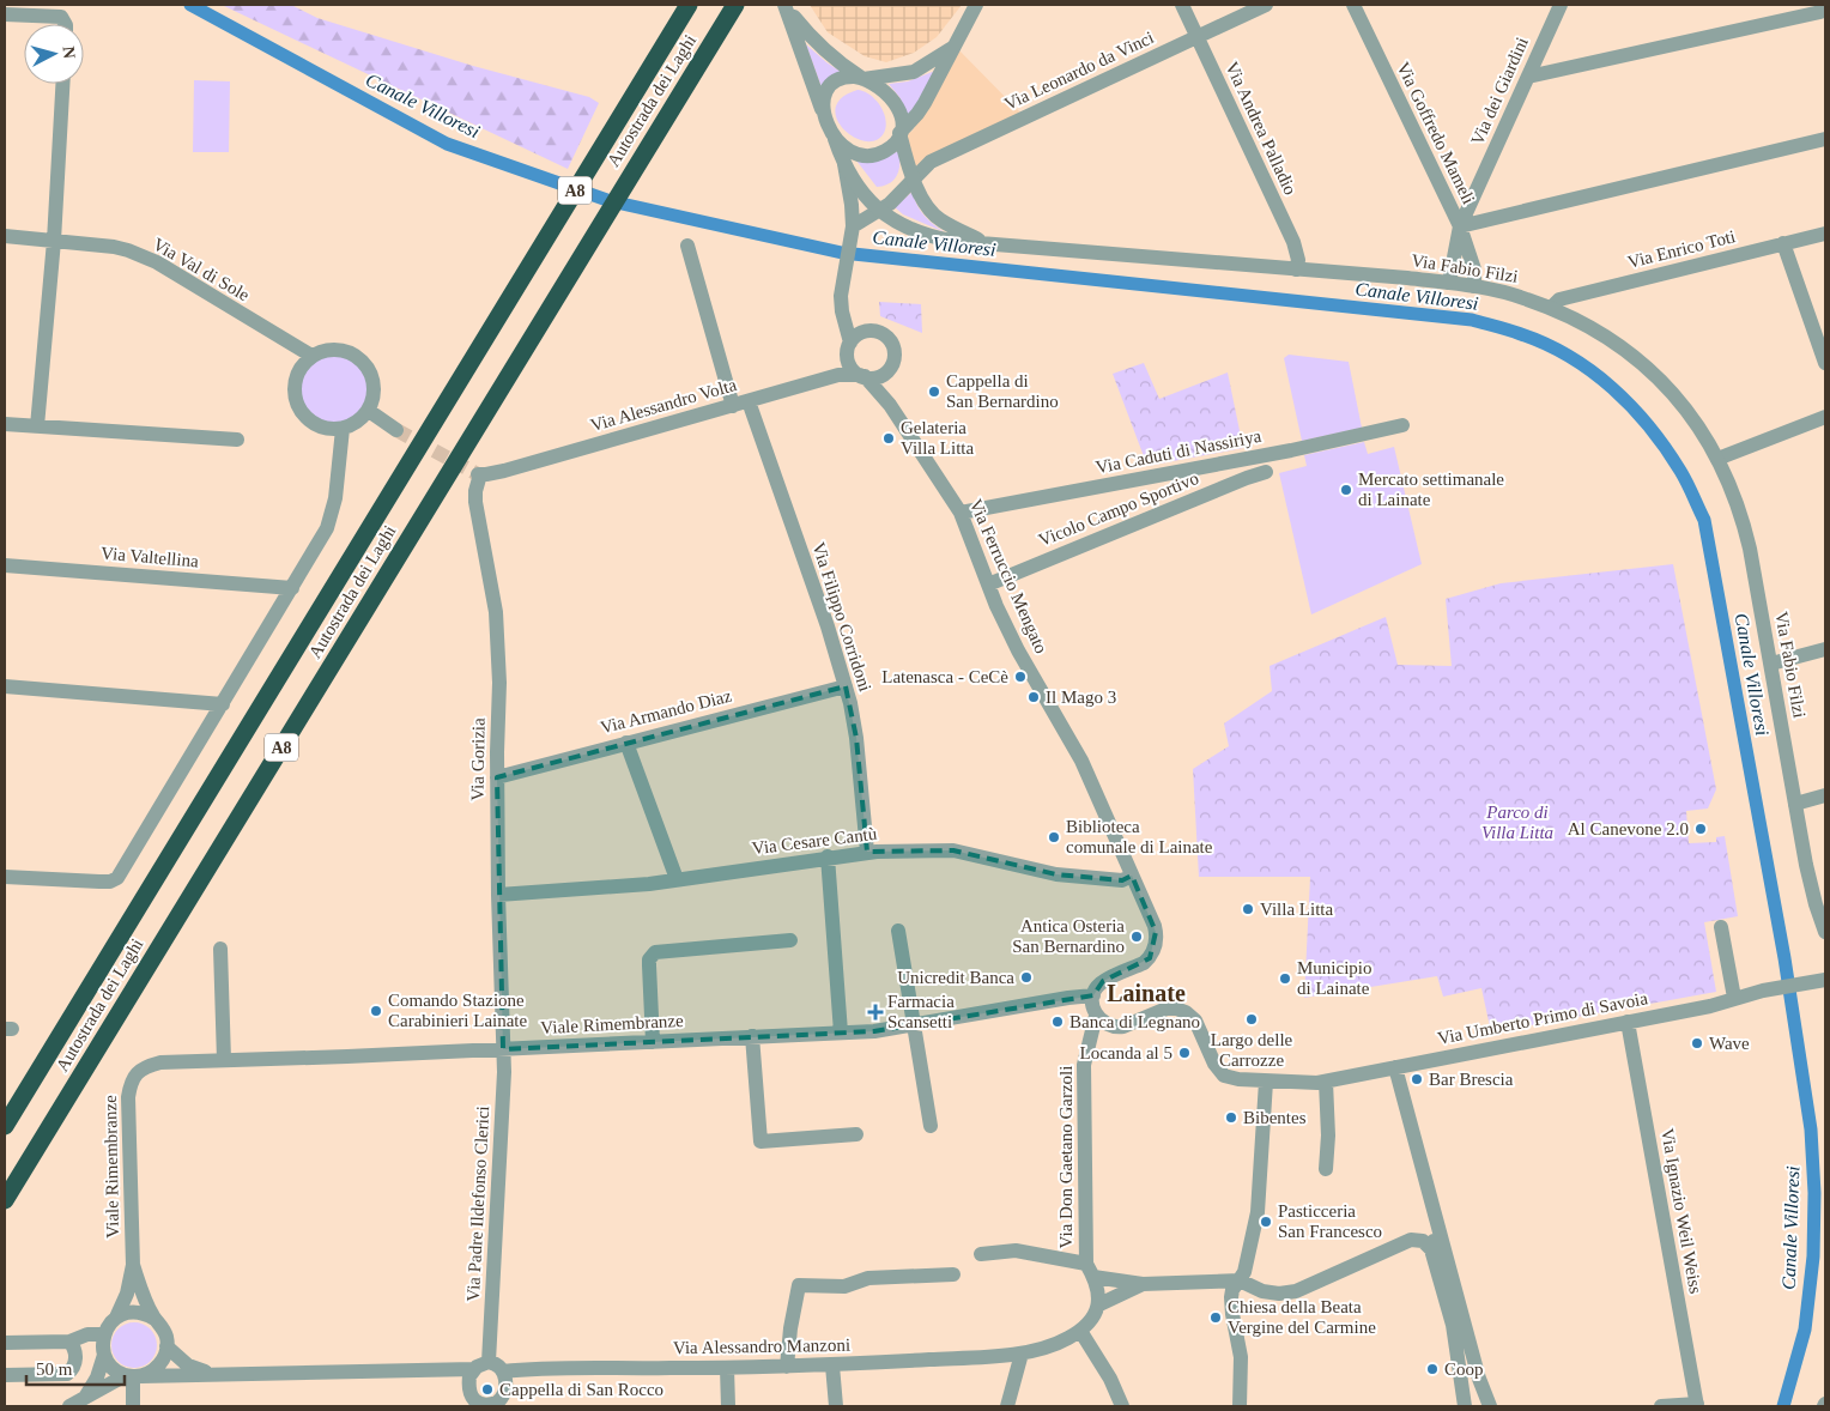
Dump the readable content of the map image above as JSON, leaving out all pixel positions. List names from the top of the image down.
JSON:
{
  "streets": {
    "highway": ["Autostrada dei Laghi", "A8"],
    "street": [
      "Via Leonardo da Vinci",
      "Via dei Giardini",
      "Via Andrea Palladio",
      "Via Goffredo Mameli",
      "Via Enrico Toti",
      "Via Fabio Filzi",
      "Via Val di Sole",
      "Via Alessandro Volta",
      "Via Caduti di Nassiriya",
      "Vicolo Campo Sportivo",
      "Via Valtellina",
      "Via Ferruccio Mengato",
      "Via Filippo Corridoni",
      "Via Armando Diaz",
      "Via Gorizia",
      "Via Cesare Cantù",
      "Via Umberto Primo di Savoia",
      "Viale Rimembranze",
      "Via Don Gaetano Garzoli",
      "Via Padre Ildefonso Clerici",
      "Via Ignazio Weil Weiss",
      "Via Alessandro Manzoni"
    ]
  },
  "crossings": [
    ["Via Leonardo da Vinci", "Via Andrea Palladio"],
    ["Via Leonardo da Vinci", "Via Fabio Filzi"],
    ["Via dei Giardini", "Via Goffredo Mameli"],
    ["Via Andrea Palladio", "Via Fabio Filzi"],
    ["Via Goffredo Mameli", "Via Fabio Filzi"],
    ["Via Enrico Toti", "Via Fabio Filzi"],
    ["Via Alessandro Volta", "Via Ferruccio Mengato"],
    ["Via Alessandro Volta", "Via Filippo Corridoni"],
    ["Via Alessandro Volta", "Via Gorizia"],
    ["Via Caduti di Nassiriya", "Via Ferruccio Mengato"],
    ["Vicolo Campo Sportivo", "Via Ferruccio Mengato"],
    ["Via Ferruccio Mengato", "Via Cesare Cantù"],
    ["Via Ferruccio Mengato", "Via Umberto Primo di Savoia"],
    ["Via Ferruccio Mengato", "Viale Rimembranze"],
    ["Via Ferruccio Mengato", "Via Don Gaetano Garzoli"],
    ["Via Filippo Corridoni", "Via Armando Diaz"],
    ["Via Filippo Corridoni", "Via Cesare Cantù"],
    ["Via Armando Diaz", "Via Gorizia"],
    ["Via Gorizia", "Via Cesare Cantù"],
    ["Via Gorizia", "Viale Rimembranze"],
    ["Via Gorizia", "Via Padre Ildefonso Clerici"],
    ["Via Umberto Primo di Savoia", "Viale Rimembranze"],
    ["Via Umberto Primo di Savoia", "Via Don Gaetano Garzoli"],
    ["Via Umberto Primo di Savoia", "Via Ignazio Weil Weiss"],
    ["Viale Rimembranze", "Via Don Gaetano Garzoli"],
    ["Viale Rimembranze", "Via Padre Ildefonso Clerici"],
    ["Via Padre Ildefonso Clerici", "Via Alessandro Manzoni"]
  ],
  "districts": ["Lainate"],
  "water": ["Canale Villoresi"],
  "parks": ["Parco di Villa Litta"],
  "places": {
    "other": [
      "Cappella di San Bernardino",
      "Gelateria Villa Litta",
      "Mercato settimanale di Lainate",
      "Latenasca - CeCè",
      "Il Mago 3",
      "Al Canevone 2.0",
      "Biblioteca comunale di Lainate",
      "Villa Litta",
      "Antica Osteria San Bernardino",
      "Unicredit Banca",
      "Municipio di Lainate",
      "Comando Stazione Carabinieri Lainate",
      "Largo delle Carrozze",
      "Banca di Legnano",
      "Wave",
      "Locanda al 5",
      "Bar Brescia",
      "Bibentes",
      "Pasticceria San Francesco",
      "Chiesa della Beata Vergine del Carmine",
      "Coop",
      "Cappella di San Rocco"
    ],
    "health": ["Farmacia Scansetti"]
  },
  "scale_bar": "50 m",
  "north": "right"
}
